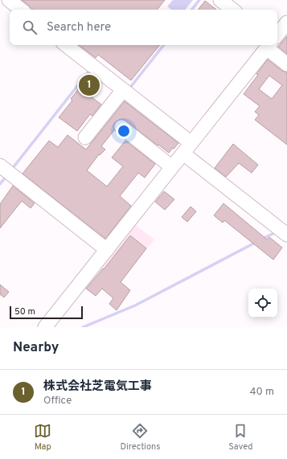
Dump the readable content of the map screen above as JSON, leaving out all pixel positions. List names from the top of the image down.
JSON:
{
  "scale_bar": "50 m",
  "page": {
    "search": "Search here",
    "pins": "1",
    "scale": "50 m",
    "heading": "Nearby",
    "list": [
      {
        "mark": "1",
        "name": "株式会社芝電気工事",
        "note": "Office",
        "value": "40 m"
      }
    ],
    "nav": ["Map", "Directions", "Saved"]
  }
}
